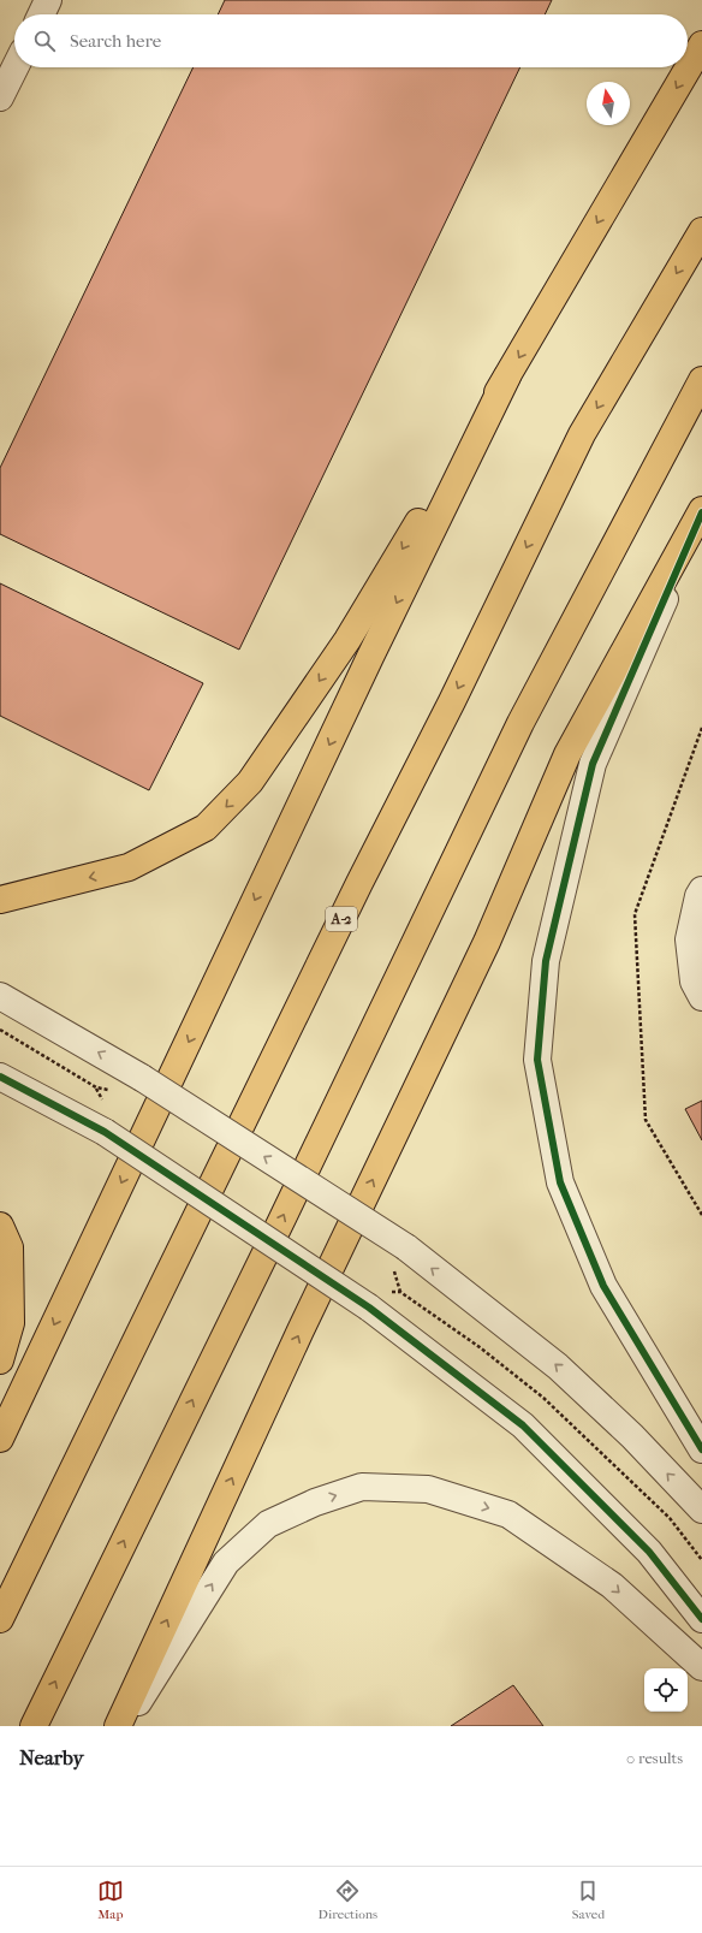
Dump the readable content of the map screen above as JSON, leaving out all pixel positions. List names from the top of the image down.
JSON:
{
  "streets": {
    "highway": ["A-2"]
  },
  "north": "top",
  "page": {
    "search": "Search here",
    "heading": ["Nearby", "0 results"],
    "nav": ["Map", "Directions", "Saved"]
  }
}
